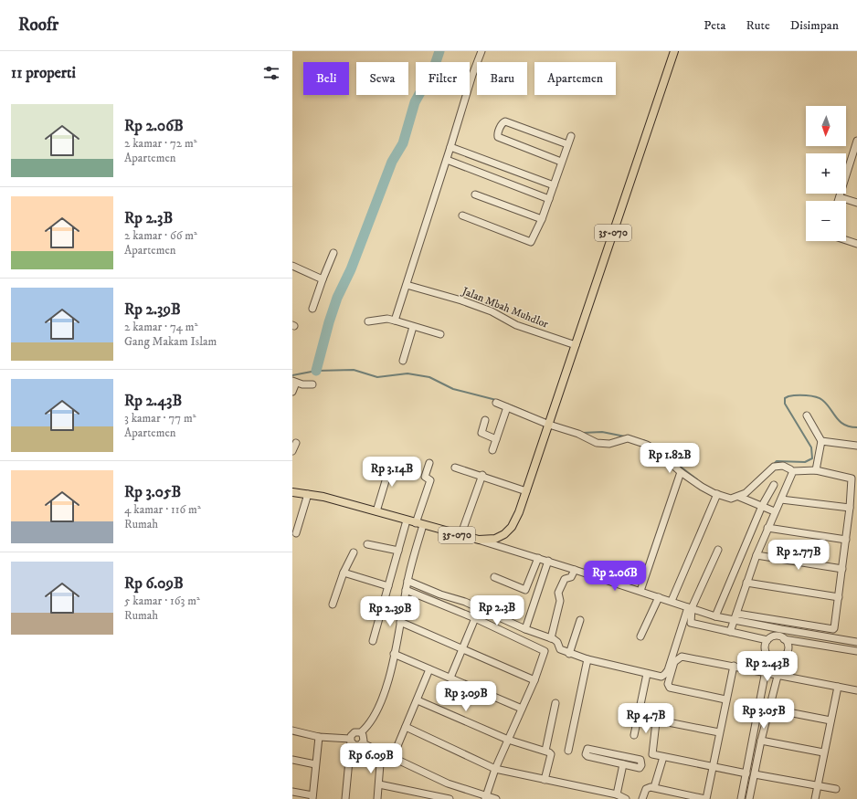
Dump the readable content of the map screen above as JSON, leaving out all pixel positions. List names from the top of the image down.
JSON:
{
  "streets": {
    "main road": ["35-070"],
    "street": ["Jalan Mbah Muhdlor"]
  },
  "crossings": [
    ["35-070", "Jalan Mbah Muhdlor"]
  ],
  "north": "bottom",
  "page": {
    "header": "Roofr",
    "nav": ["Peta", "Rute", "Disimpan"],
    "heading": "11 properti",
    "chip": [
      "Beli",
      "Sewa",
      "Filter",
      "Baru",
      "Apartemen"
    ],
    "list": [
      {
        "name": "Rp 2.06B",
        "note": "2 kamar · 72 m² · Apartemen"
      },
      {
        "name": "Rp 2.3B",
        "note": "2 kamar · 66 m² · Apartemen"
      },
      {
        "name": "Rp 2.39B",
        "note": "2 kamar · 74 m² · Gang Makam Islam"
      },
      {
        "name": "Rp 2.43B",
        "note": "3 kamar · 77 m² · Apartemen"
      },
      {
        "name": "Rp 3.05B",
        "note": "4 kamar · 116 m² · Rumah"
      },
      {
        "name": "Rp 6.09B",
        "note": "5 kamar · 163 m² · Rumah"
      }
    ],
    "map_buttons": ["+", "−"],
    "price": [
      "Rp 1.82B",
      "Rp 3.14B",
      "Rp 2.77B",
      "Rp 2.06B",
      "Rp 2.3B",
      "Rp 2.39B",
      "Rp 2.43B",
      "Rp 3.09B",
      "Rp 3.05B",
      "Rp 4.7B",
      "Rp 6.09B"
    ]
  }
}
